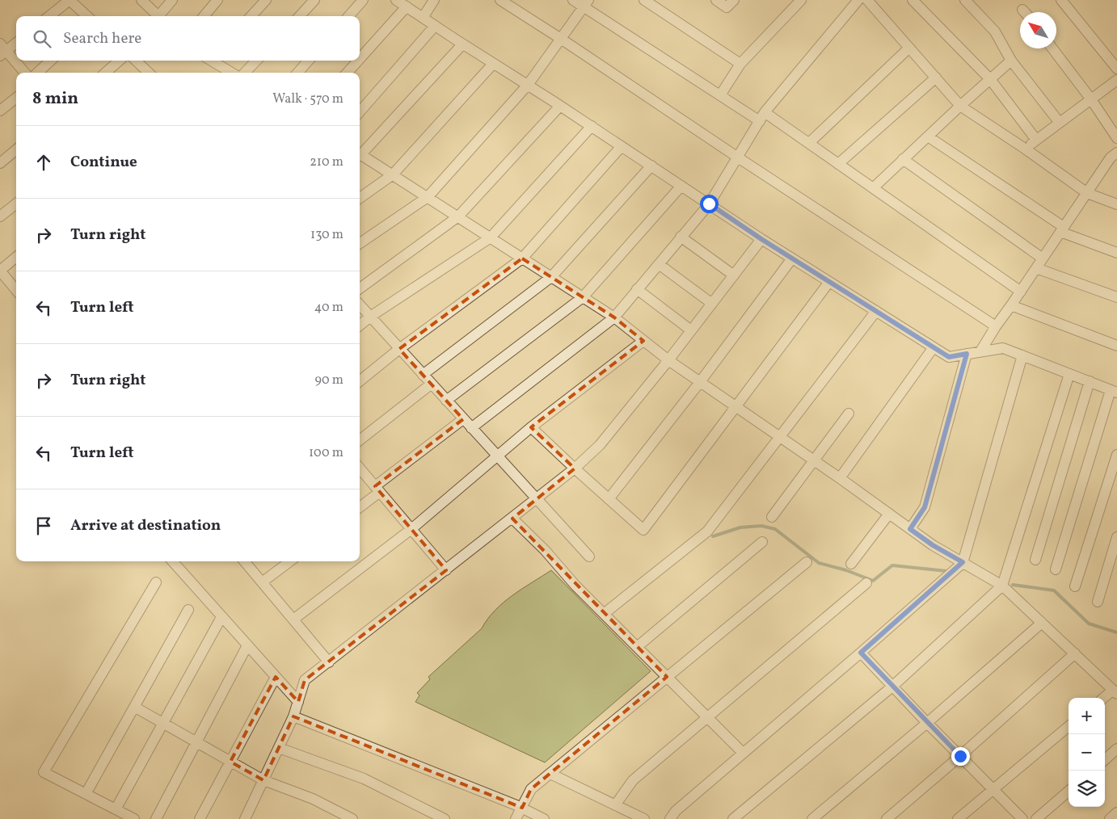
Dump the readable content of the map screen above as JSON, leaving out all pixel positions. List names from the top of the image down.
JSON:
{
  "north": "top left",
  "page": {
    "search": "Search here",
    "heading": ["8 min", "Walk · 570 m"],
    "list": [
      ["Continue", "210 m"],
      ["Turn right", "130 m"],
      ["Turn left", "40 m"],
      ["Turn right", "90 m"],
      ["Turn left", "100 m"],
      "Arrive at destination"
    ],
    "map_buttons": ["+", "−"]
  }
}
